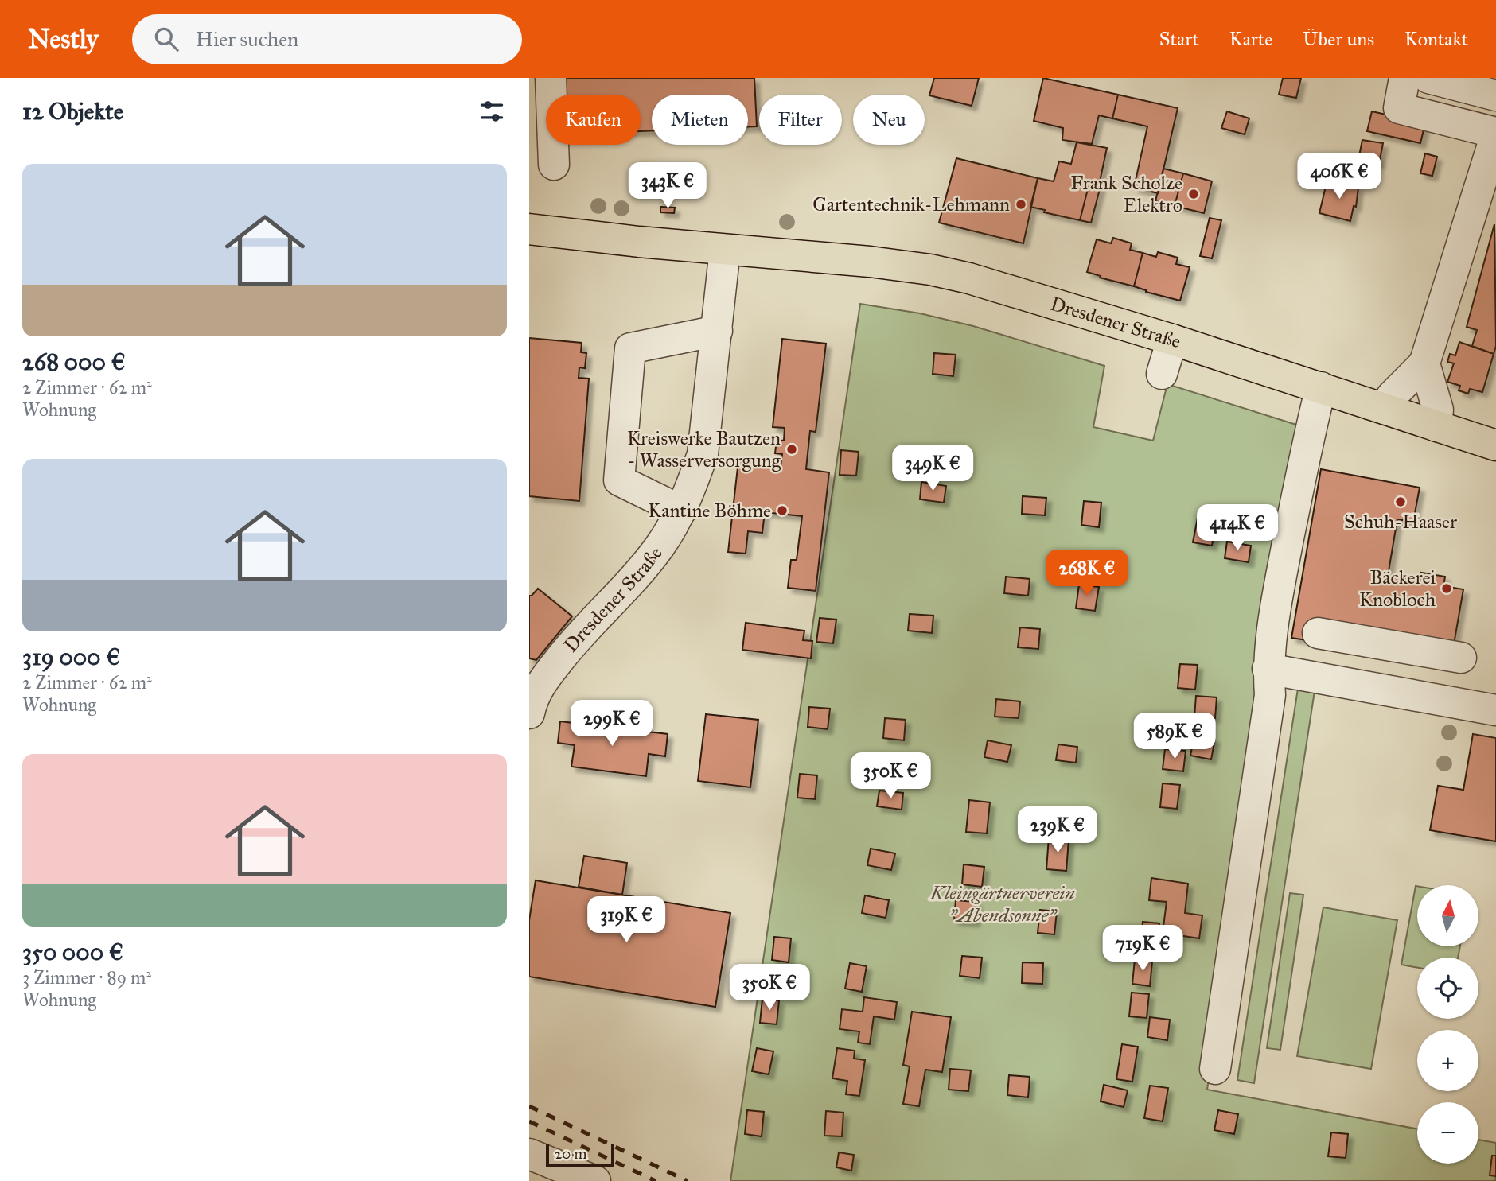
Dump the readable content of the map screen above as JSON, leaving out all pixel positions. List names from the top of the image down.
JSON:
{
  "streets": {
    "main road": ["Dresdener Straße"]
  },
  "parks": ["Kleingärtnerverein \"Abendsonne\""],
  "places": [
    "Frank Scholze Elektro",
    "Gartentechnik-Lehmann",
    "Kreiswerke Bautzen - Wasserversorgung",
    "Schuh-Haaser",
    "Kantine Böhme",
    "Bäckerei Knobloch"
  ],
  "scale_bar": "20 m",
  "north": "top",
  "page": {
    "header": "Nestly",
    "search": "Hier suchen",
    "nav": [
      "Start",
      "Karte",
      "Über uns",
      "Kontakt"
    ],
    "heading": "12 Objekte",
    "chip": [
      "Kaufen",
      "Mieten",
      "Filter",
      "Neu"
    ],
    "list": [
      {
        "name": "268 000 €",
        "note": "2 Zimmer · 62 m² · Wohnung"
      },
      {
        "name": "319 000 €",
        "note": "2 Zimmer · 62 m² · Wohnung"
      },
      {
        "name": "350 000 €",
        "note": "3 Zimmer · 89 m² · Wohnung"
      }
    ],
    "price": [
      "406K €",
      "343K €",
      "349K €",
      "414K €",
      "268K €",
      "299K €",
      "589K €",
      "350K €",
      "239K €",
      "319K €",
      "719K €",
      "350K €"
    ],
    "map_buttons": ["+", "−"],
    "scale": "20 m"
  }
}
